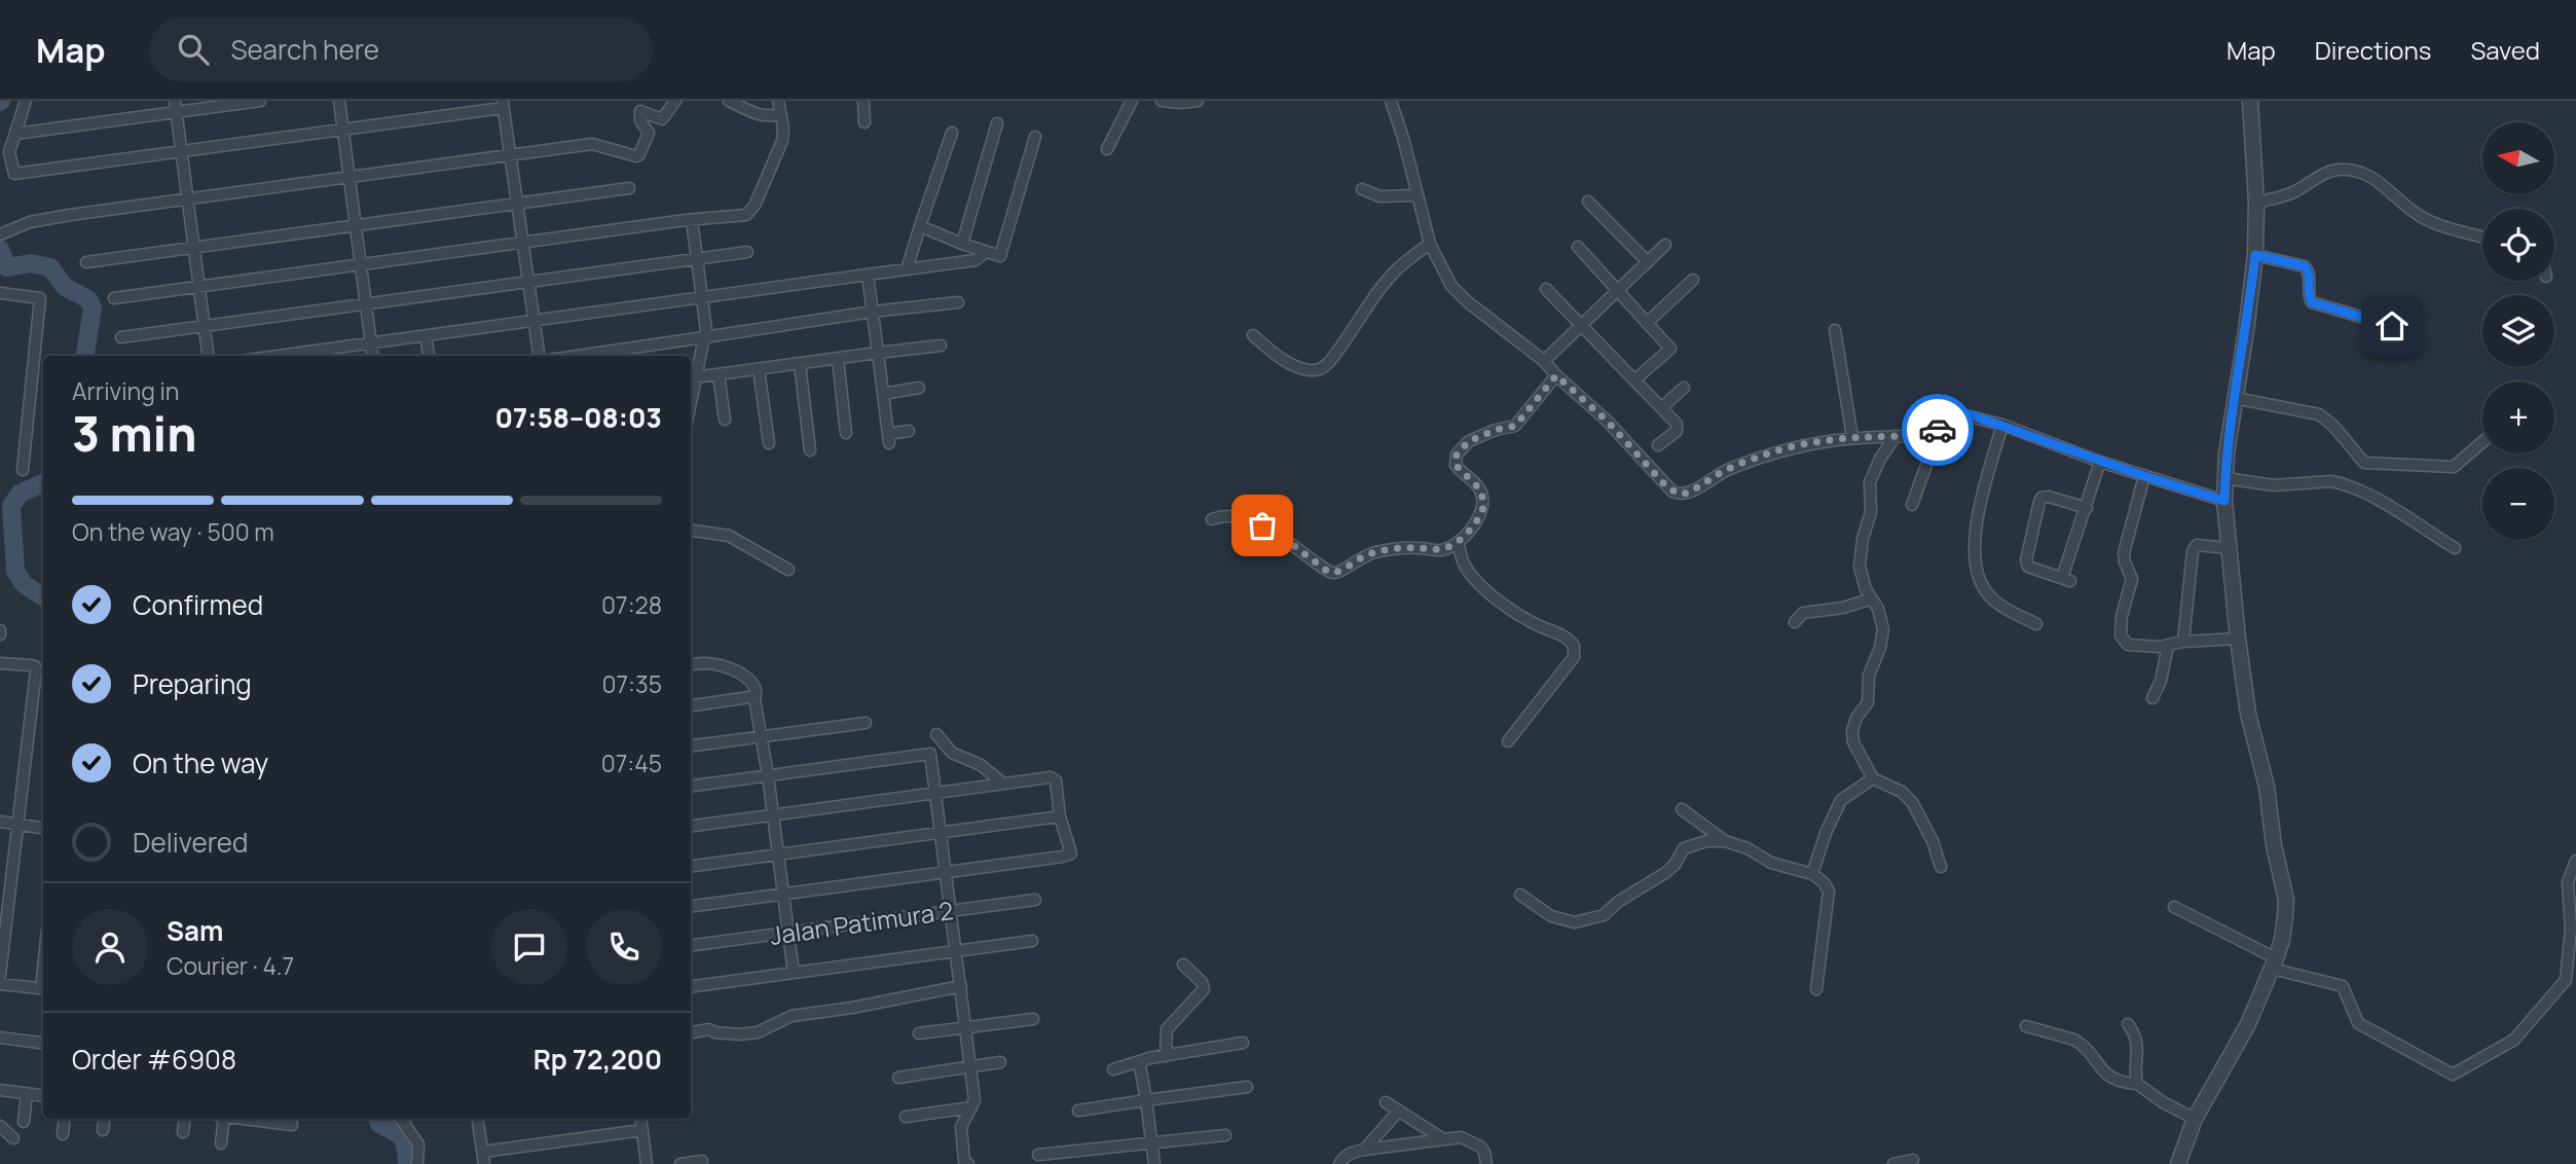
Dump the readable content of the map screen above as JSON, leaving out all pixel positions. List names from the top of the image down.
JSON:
{
  "streets": {
    "street": ["Jalan Patimura 2"]
  },
  "north": "left",
  "page": {
    "header": "Map",
    "search": "Search here",
    "nav": ["Map", "Directions", "Saved"],
    "map_buttons": ["+", "−"],
    "heading": ["3 min", "Arriving in", "07:58–08:03"],
    "panel": [
      "Sam",
      "Courier · 4.7",
      "Order #6908",
      "Rp 72,200"
    ],
    "bar": "On the way · 500 m",
    "list": [
      ["Confirmed", "07:28"],
      ["Preparing", "07:35"],
      ["On the way", "07:45"],
      "Delivered"
    ]
  }
}
